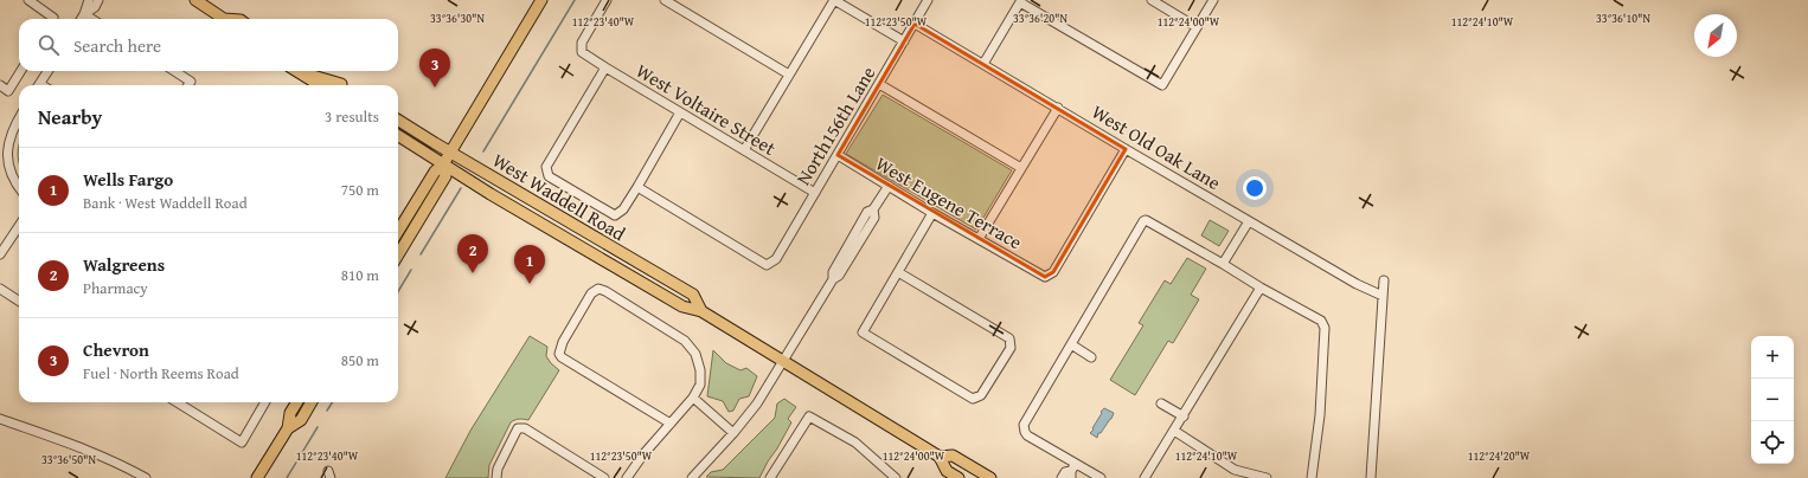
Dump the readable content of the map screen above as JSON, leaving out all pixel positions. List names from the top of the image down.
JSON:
{
  "streets": {
    "main road": ["West Waddell Road"],
    "street": [
      "West Voltaire Street",
      "North156th Lane",
      "West Old Oak Lane",
      "West Eugene Terrace"
    ]
  },
  "crossings": [
    ["West Voltaire Street", "North156th Lane"],
    ["North156th Lane", "West Old Oak Lane"],
    ["North156th Lane", "West Eugene Terrace"],
    ["West Old Oak Lane", "West Eugene Terrace"]
  ],
  "north": "bottom left",
  "page": {
    "search": "Search here",
    "pins": ["3", "2", "1"],
    "heading": ["Nearby", "3 results"],
    "list": [
      {
        "mark": "1",
        "name": "Wells Fargo",
        "note": "Bank · West Waddell Road",
        "value": "750 m"
      },
      {
        "mark": "2",
        "name": "Walgreens",
        "note": "Pharmacy",
        "value": "810 m"
      },
      {
        "mark": "3",
        "name": "Chevron",
        "note": "Fuel · North Reems Road",
        "value": "850 m"
      }
    ],
    "map_buttons": ["+", "−"]
  },
  "coordinates": [
    "33°36'10\"N",
    "33°36'30\"N",
    "33°36'20\"N",
    "112°23'40\"W",
    "112°23'50\"W",
    "112°24'00\"W",
    "112°24'10\"W",
    "112°24'20\"W",
    "33°36'50\"N"
  ]
}
